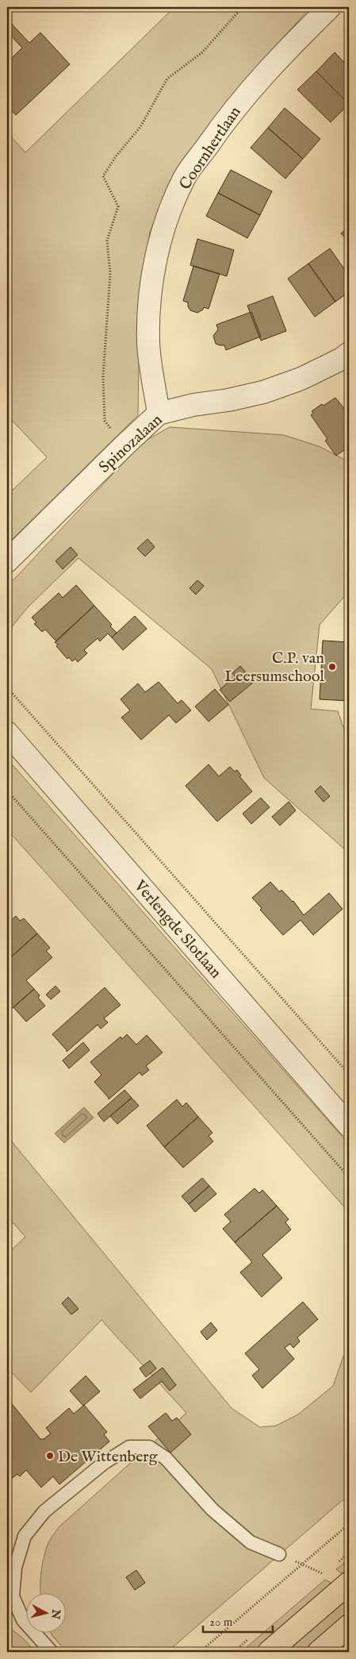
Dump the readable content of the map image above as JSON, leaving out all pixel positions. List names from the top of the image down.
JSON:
{
  "streets": {
    "street": ["Coornhertlaan", "Spinozalaan", "Verlengde Slotlaan"]
  },
  "crossings": [
    ["Coornhertlaan", "Spinozalaan"]
  ],
  "places": ["C.P. van Leersumschool", "De Wittenberg"],
  "scale_bar": "20 m",
  "north": "right"
}
